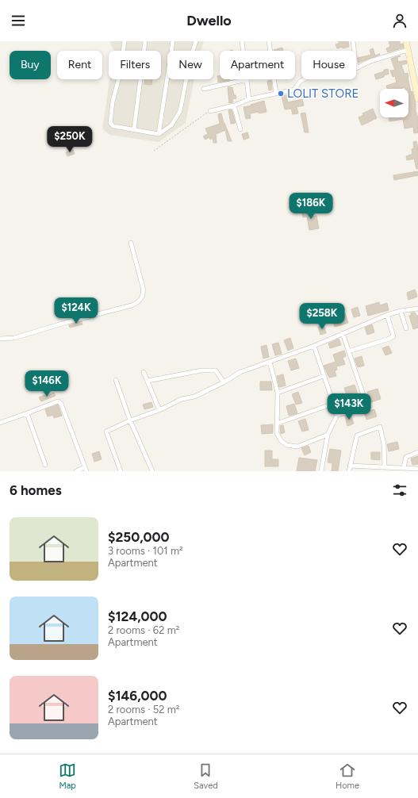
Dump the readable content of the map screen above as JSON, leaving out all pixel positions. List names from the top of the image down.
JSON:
{
  "places": ["LOLIT STORE"],
  "north": "left",
  "page": {
    "header": "Dwello",
    "chip": [
      "Buy",
      "Rent",
      "Filters",
      "New",
      "Apartment",
      "House"
    ],
    "price": [
      "$250K",
      "$186K",
      "$124K",
      "$258K",
      "$146K",
      "$143K"
    ],
    "heading": "6 homes",
    "list": [
      {
        "name": "$250,000",
        "note": "3 rooms · 101 m² · Apartment"
      },
      {
        "name": "$124,000",
        "note": "2 rooms · 62 m² · Apartment"
      },
      {
        "name": "$146,000",
        "note": "2 rooms · 52 m² · Apartment"
      }
    ],
    "tabs": ["Map", "Saved", "Home"]
  }
}
